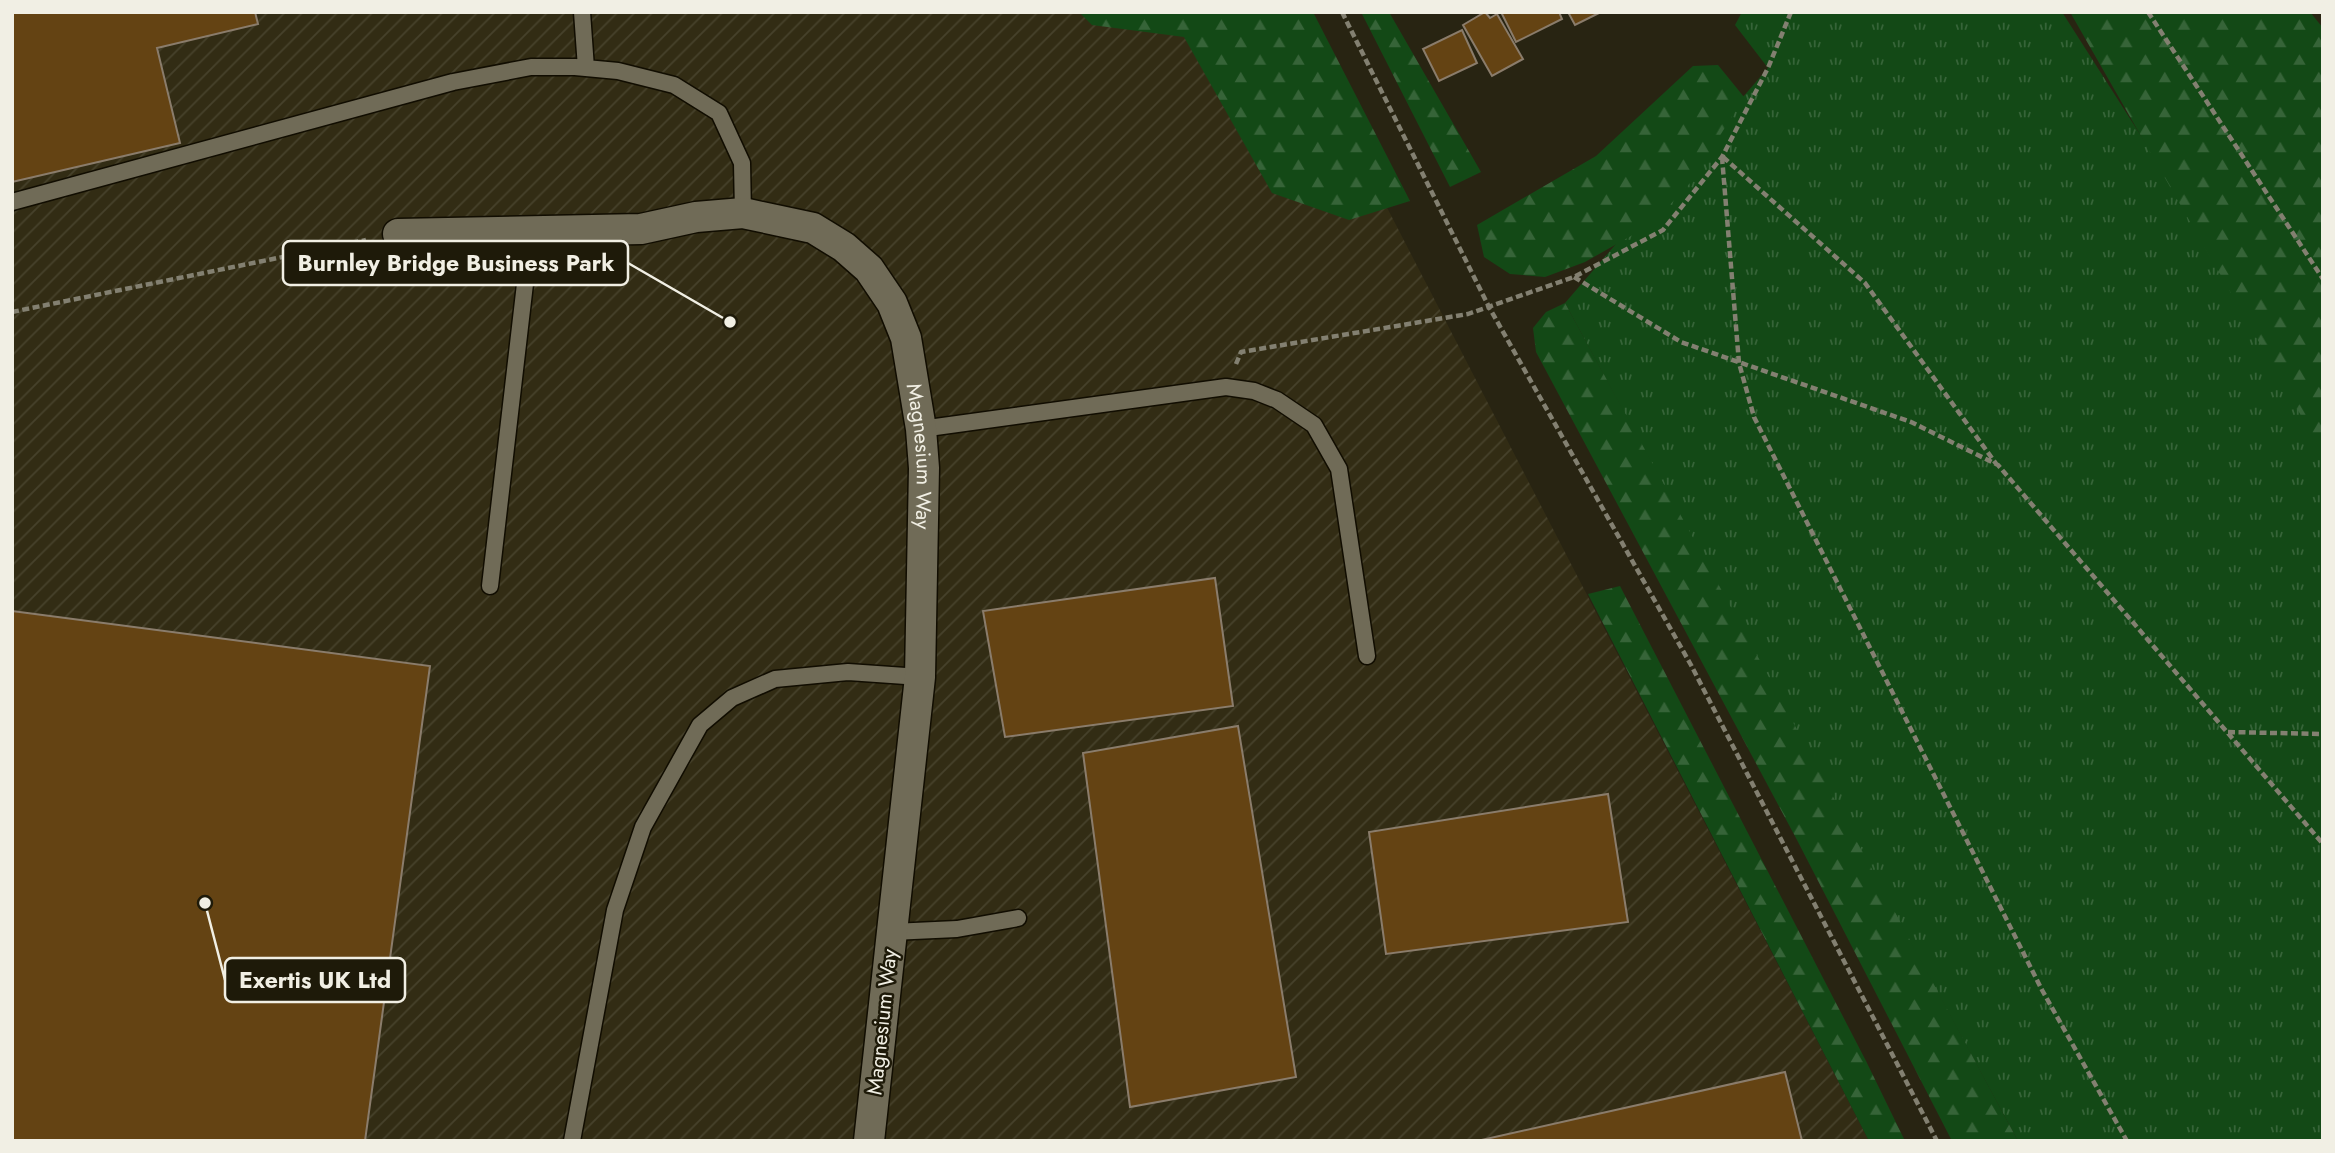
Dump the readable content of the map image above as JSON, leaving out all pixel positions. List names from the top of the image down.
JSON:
{
  "streets": {
    "street": ["Magnesium Way"]
  },
  "places": ["Burnley Bridge Business Park", "Exertis UK Ltd"]
}
